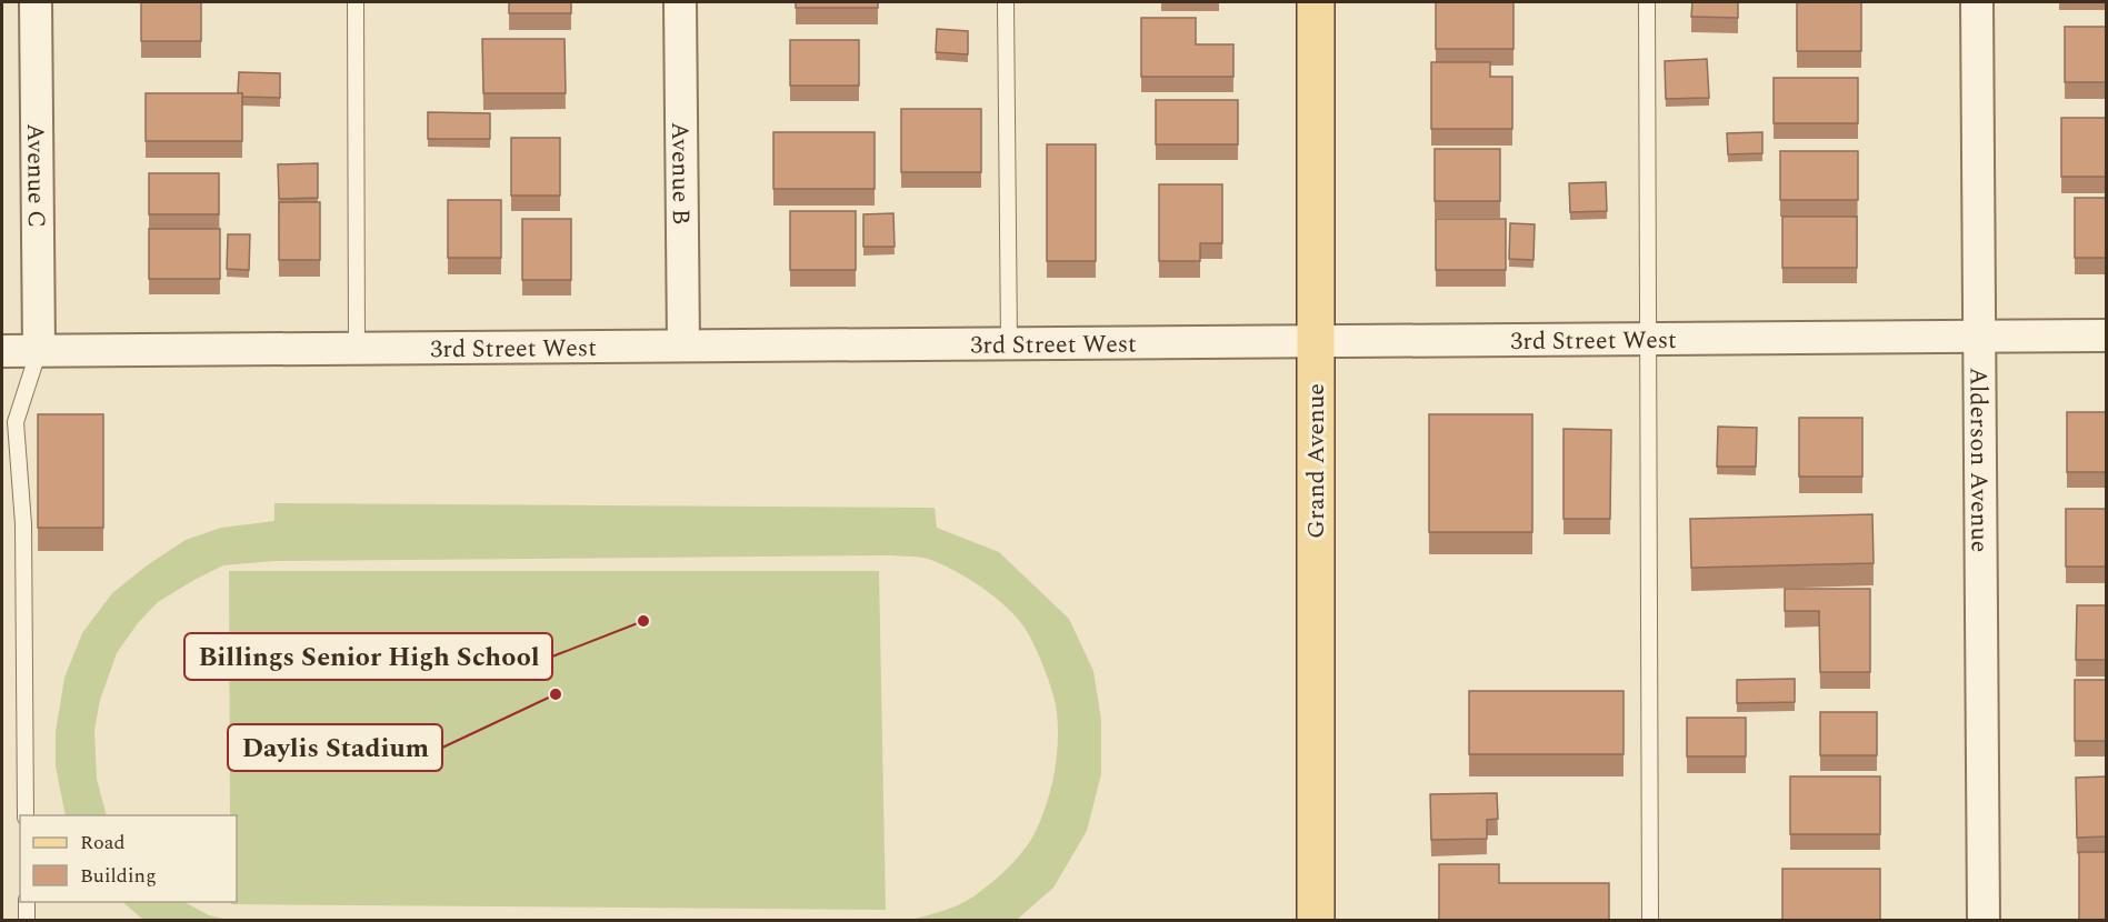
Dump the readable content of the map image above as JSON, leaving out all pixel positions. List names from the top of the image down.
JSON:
{
  "streets": {
    "main road": ["Grand Avenue"],
    "street": [
      "Avenue B",
      "Avenue C",
      "3rd Street West",
      "Alderson Avenue"
    ]
  },
  "crossings": [
    ["Avenue B", "3rd Street West"],
    ["Avenue C", "3rd Street West"],
    ["3rd Street West", "Grand Avenue"],
    ["3rd Street West", "Alderson Avenue"]
  ],
  "places": ["Billings Senior High School", "Daylis Stadium"],
  "legend": ["Road", "Building"]
}
